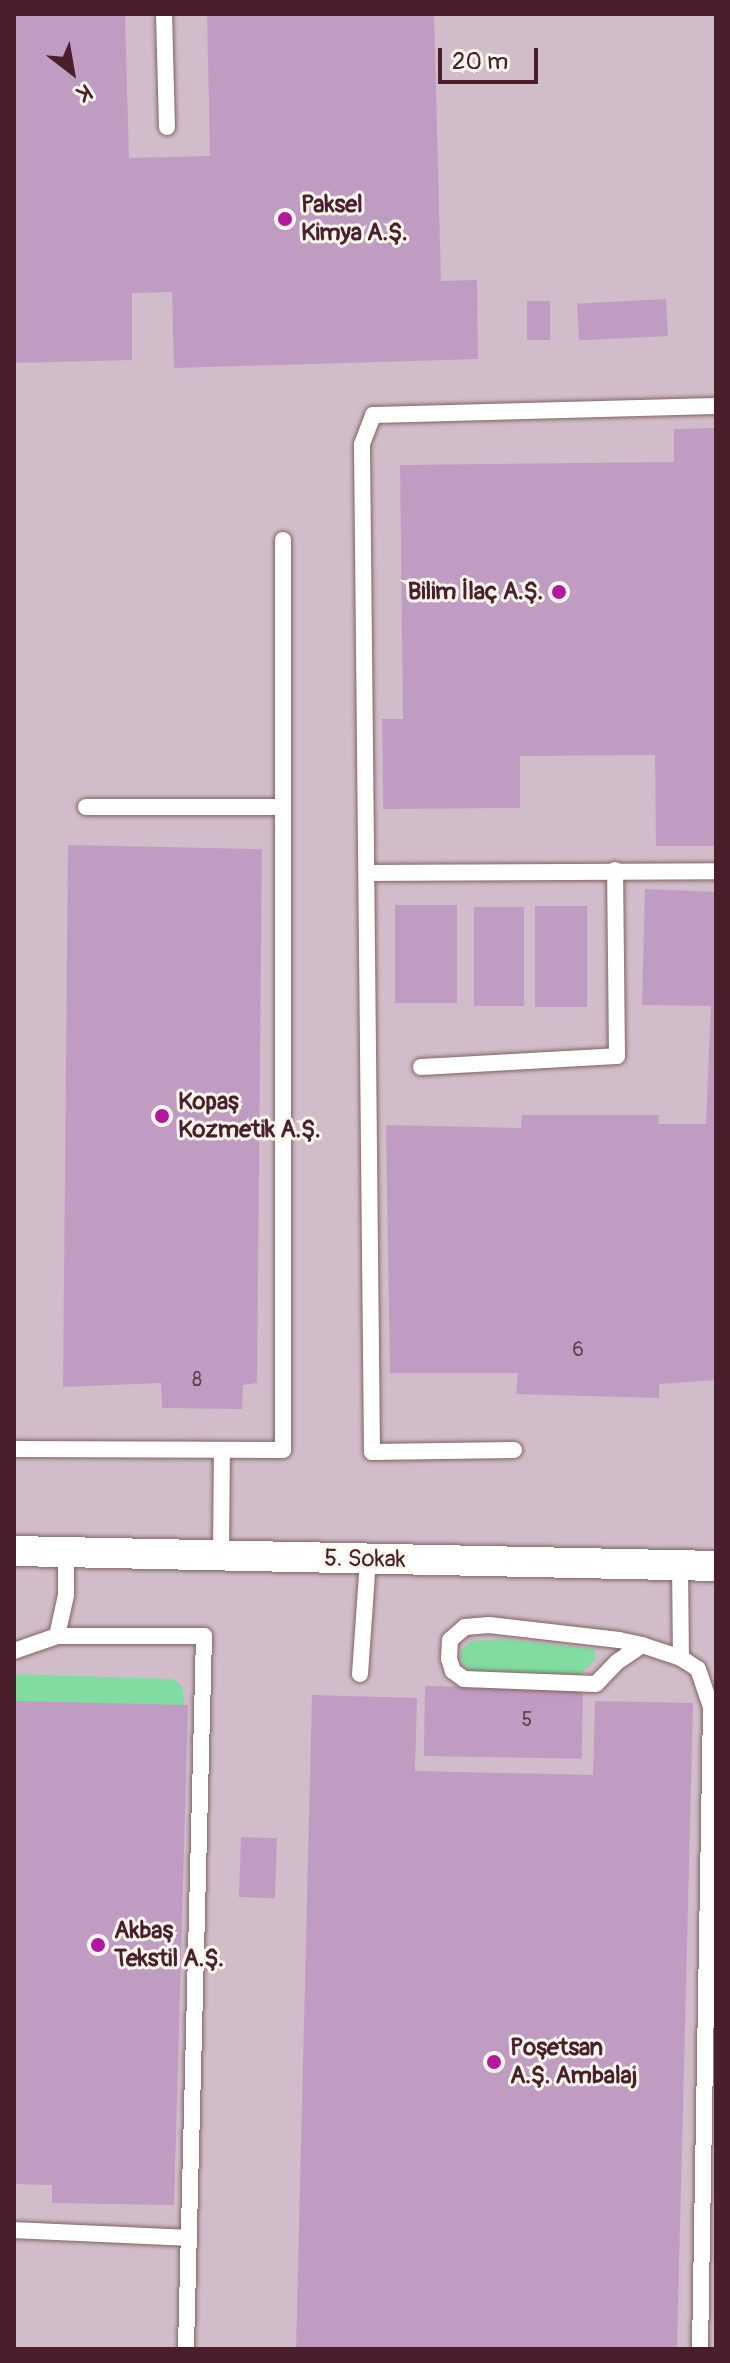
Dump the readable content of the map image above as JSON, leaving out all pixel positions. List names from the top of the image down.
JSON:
{
  "streets": {
    "street": ["5. Sokak"]
  },
  "places": [
    "Paksel Kimya A.Ş.",
    "Bilim İlaç A.Ş.",
    "Kopaş Kozmetik A.Ş.",
    "Akbaş Tekstil A.Ş.",
    "Poşetsan A.Ş. Ambalaj"
  ],
  "house_numbers": ["6", "8", "5"],
  "scale_bar": "20 m",
  "north": "bottom right"
}
